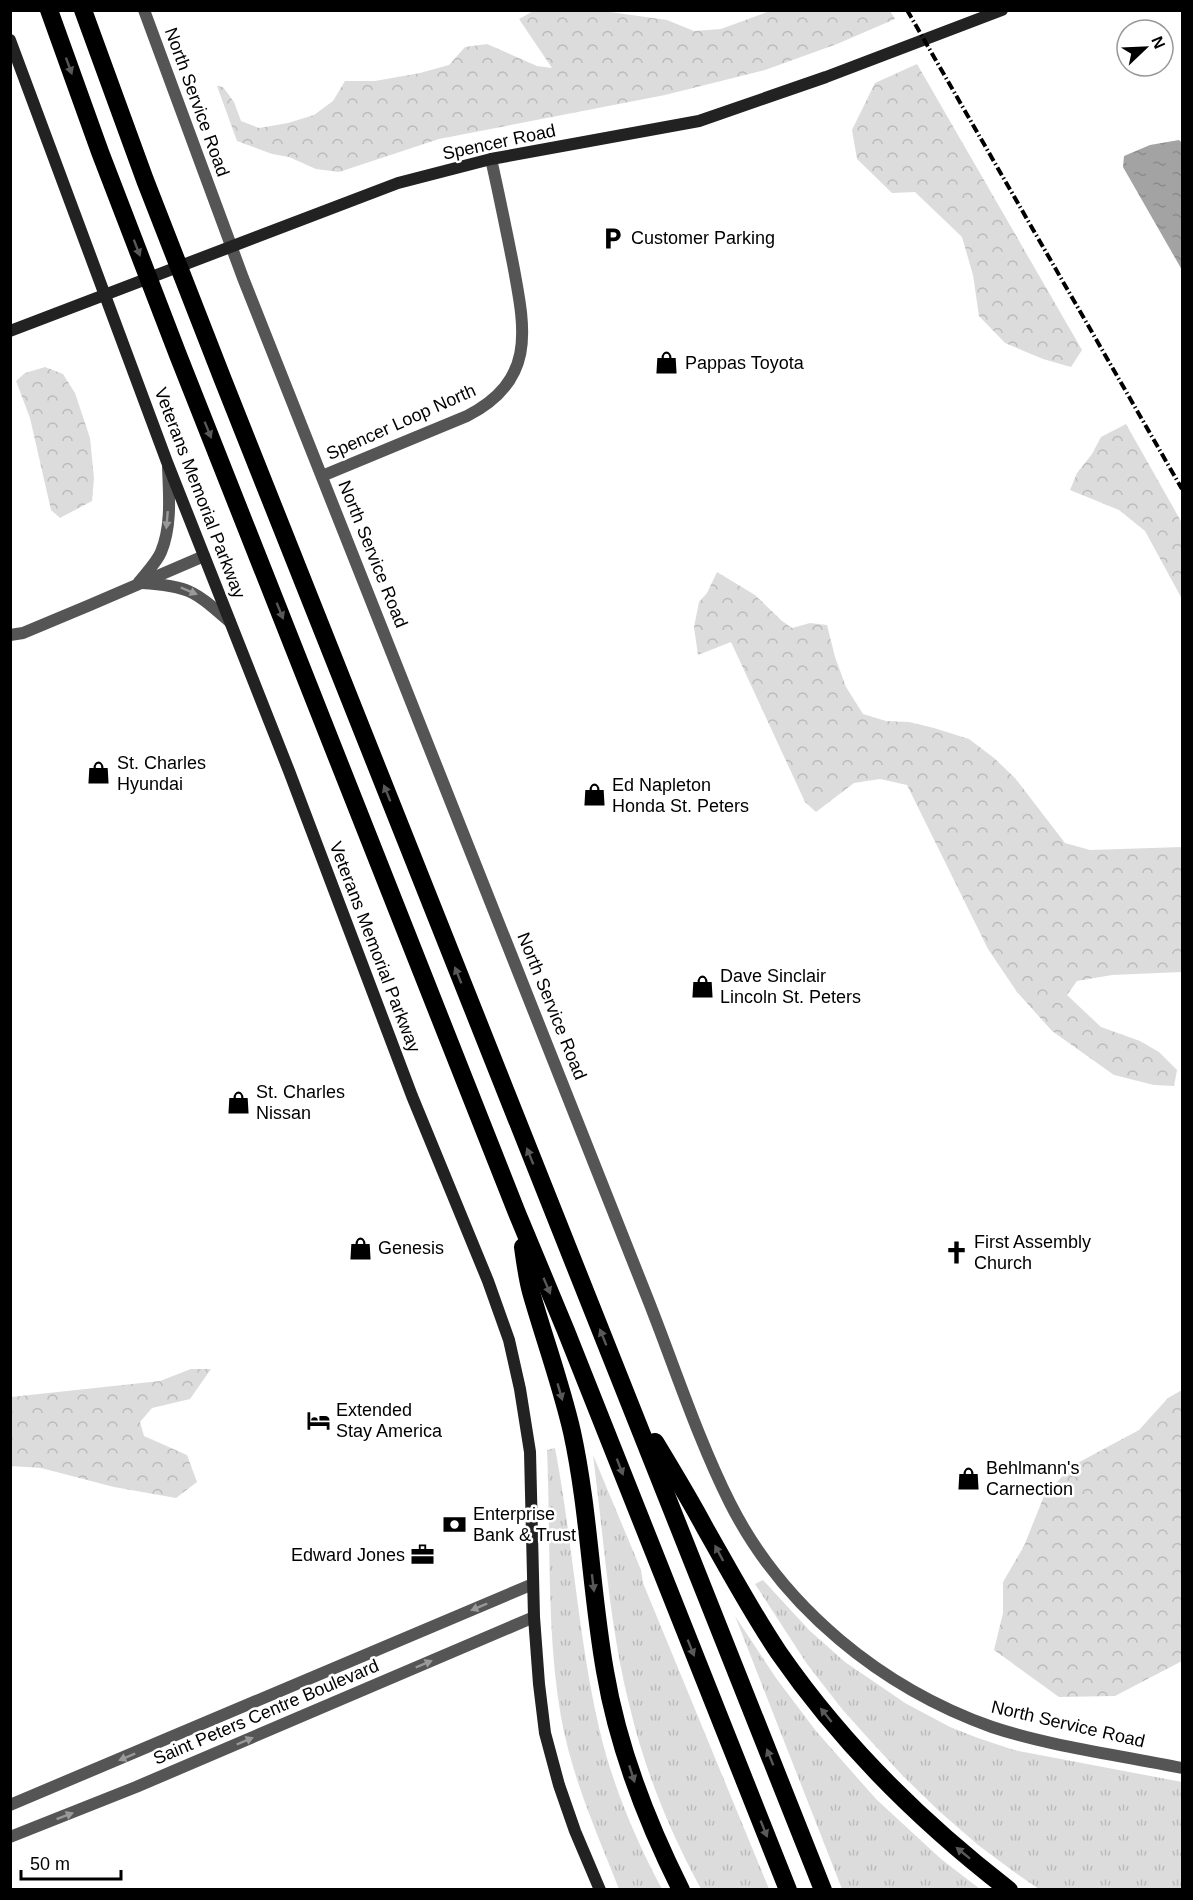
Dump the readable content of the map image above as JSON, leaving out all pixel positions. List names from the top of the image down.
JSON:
{
  "streets": {
    "main road": ["Spencer Road", "Veterans Memorial Parkway"],
    "street": ["North Service Road", "Spencer Loop North", "Saint Peters Centre Boulevard"]
  },
  "crossings": [
    ["North Service Road", "Spencer Loop North"],
    ["Spencer Road", "Spencer Loop North"],
    ["Veterans Memorial Parkway", "Saint Peters Centre Boulevard"]
  ],
  "places": {
    "parking": ["Customer Parking"],
    "shop": [
      "Pappas Toyota",
      "St. Charles Hyundai",
      "Ed Napleton Honda St. Peters",
      "Dave Sinclair Lincoln St. Peters",
      "St. Charles Nissan",
      "Genesis",
      "Behlmann's Carnection"
    ],
    "church": ["First Assembly Church"],
    "hotel": ["Extended Stay America"],
    "bank": ["Enterprise Bank & Trust"],
    "office": ["Edward Jones"]
  },
  "scale_bar": "50 m",
  "north": "top right"
}
